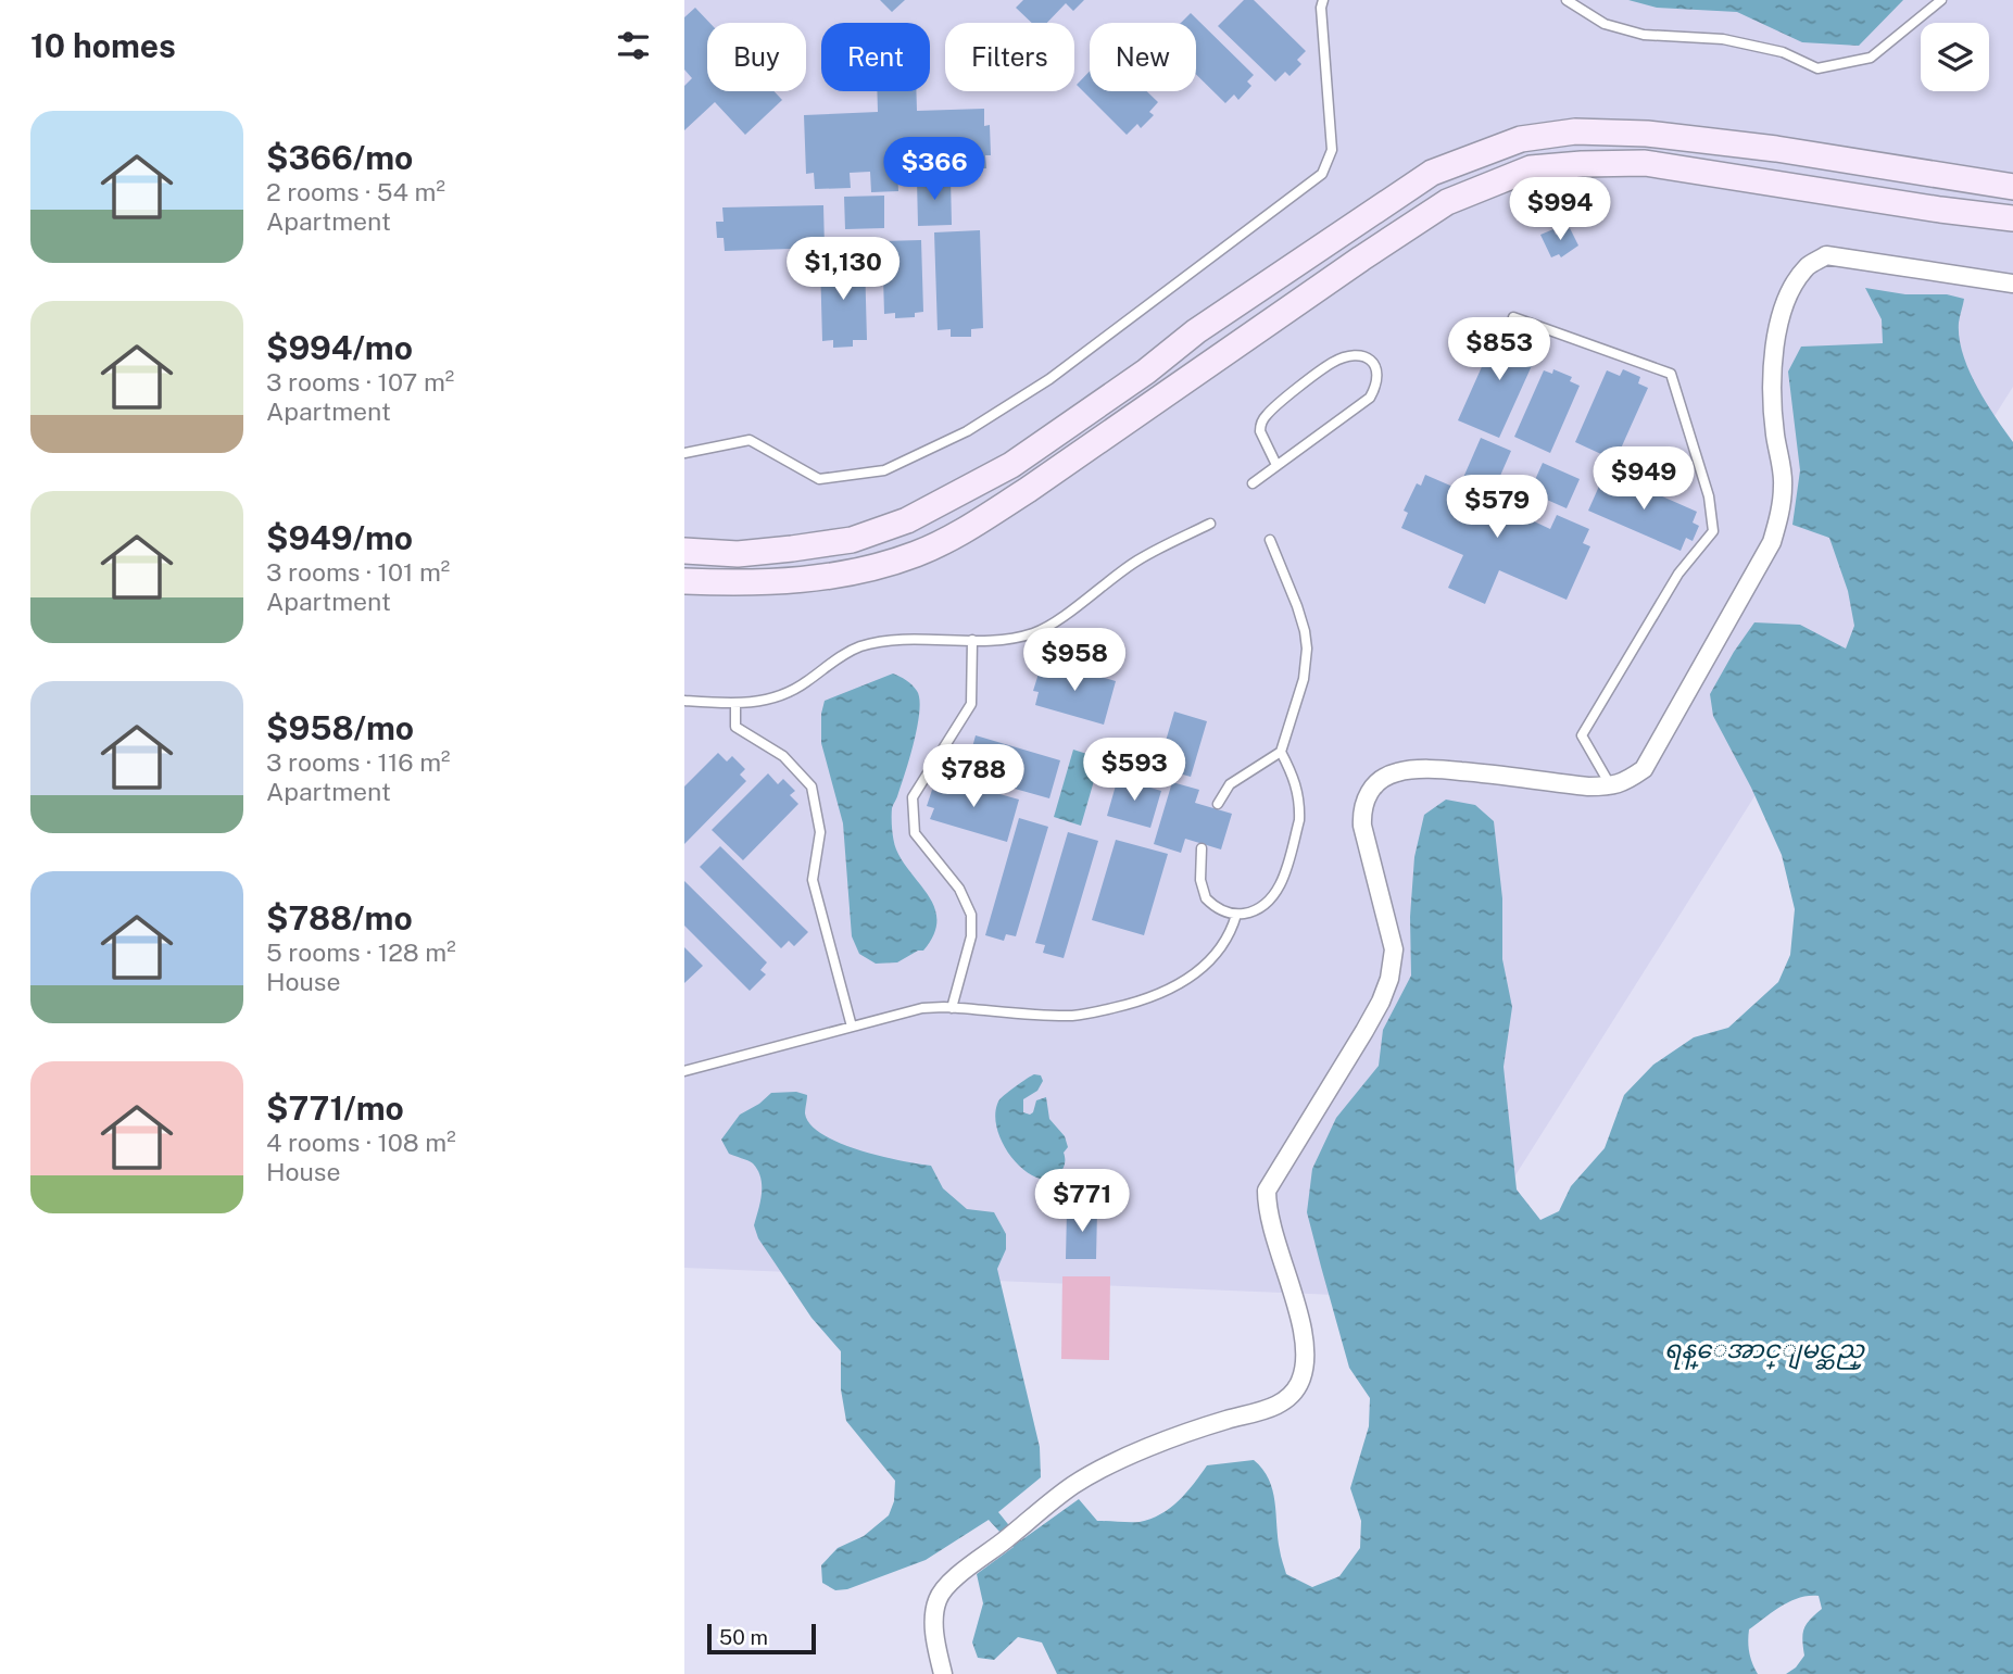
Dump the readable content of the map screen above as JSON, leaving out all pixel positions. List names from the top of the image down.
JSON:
{
  "water": ["ရန္ေအာင္ျမင္ဆည္"],
  "scale_bar": "50 m",
  "page": {
    "heading": "10 homes",
    "chip": [
      "Buy",
      "Rent",
      "Filters",
      "New"
    ],
    "list": [
      {
        "name": "$366/mo",
        "note": "2 rooms · 54 m² · Apartment"
      },
      {
        "name": "$994/mo",
        "note": "3 rooms · 107 m² · Apartment"
      },
      {
        "name": "$949/mo",
        "note": "3 rooms · 101 m² · Apartment"
      },
      {
        "name": "$958/mo",
        "note": "3 rooms · 116 m² · Apartment"
      },
      {
        "name": "$788/mo",
        "note": "5 rooms · 128 m² · House"
      },
      {
        "name": "$771/mo",
        "note": "4 rooms · 108 m² · House"
      }
    ],
    "price": [
      "$366",
      "$994",
      "$1,130",
      "$853",
      "$949",
      "$579",
      "$958",
      "$593",
      "$788",
      "$771"
    ],
    "scale": "50 m"
  }
}
